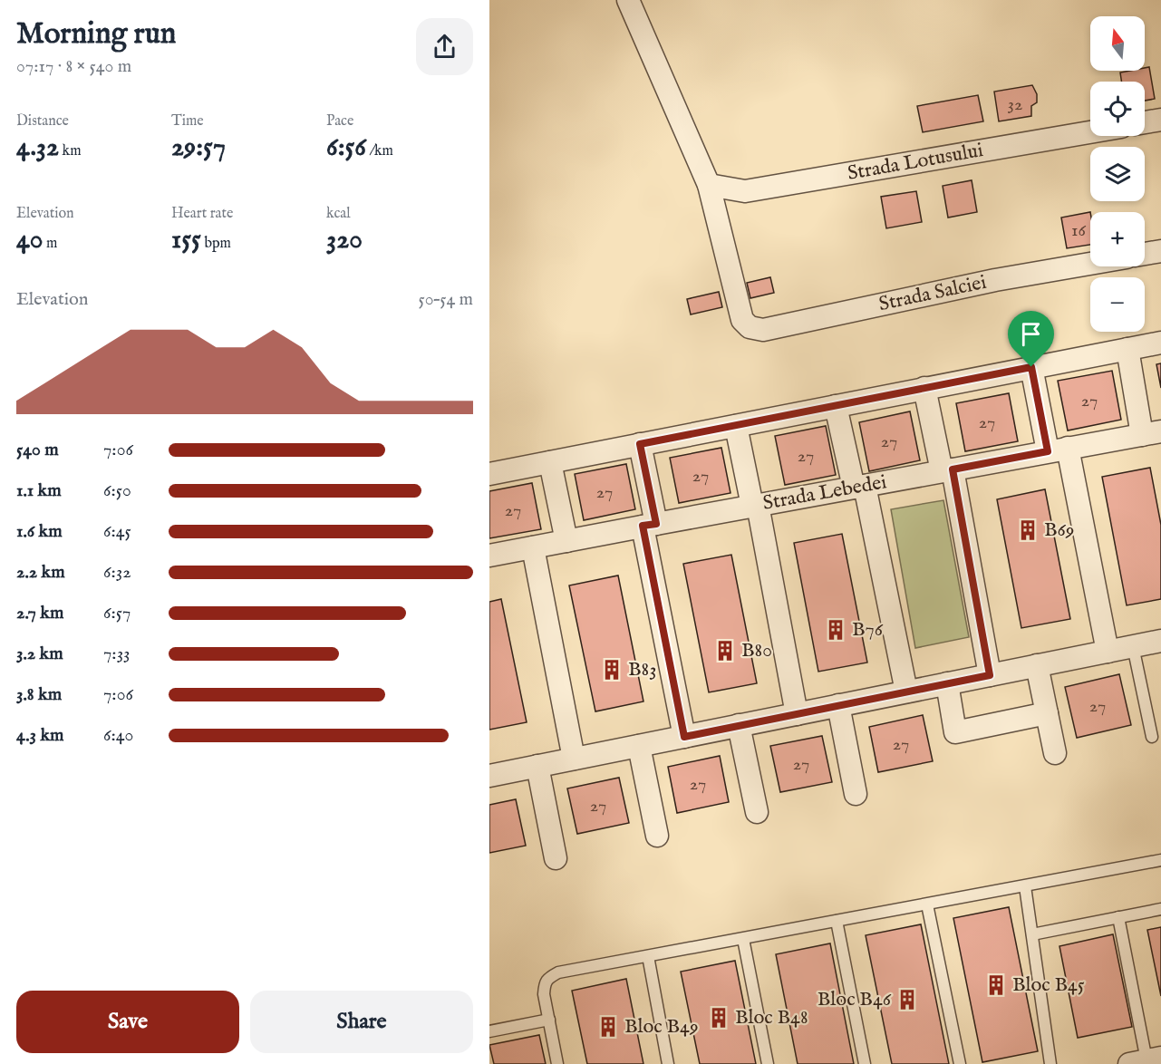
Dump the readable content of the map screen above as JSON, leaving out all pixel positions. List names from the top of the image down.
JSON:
{
  "streets": {
    "street": ["Strada Lotusului", "Strada Salciei", "Strada Lebedei"]
  },
  "crossings": [
    ["Strada Lotusului", "Strada Salciei"]
  ],
  "places": {
    "building": [
      "B69",
      "B76",
      "B80",
      "B83",
      "Bloc B45",
      "Bloc B46",
      "Bloc B48",
      "Bloc B49"
    ]
  },
  "house_numbers": [
    "32",
    "16",
    "27",
    "27",
    "27",
    "27",
    "27",
    "27",
    "27",
    "27",
    "27",
    "27",
    "27",
    "27"
  ],
  "north": "top",
  "page": {
    "heading": ["Morning run", "07:17 · 8 × 540 m"],
    "map_buttons": ["+", "−"],
    "stats": [
      ["Distance", "4.32 km"],
      ["Time", "29:57"],
      ["Pace", "6:56 /km"],
      ["Elevation", "40 m"],
      ["Heart rate", "155 bpm"],
      ["kcal", "320"]
    ],
    "chart": ["Elevation", "50–54 m"],
    "list": [
      {
        "name": "540 m",
        "note": "7:06"
      },
      {
        "name": "1.1 km",
        "note": "6:50"
      },
      {
        "name": "1.6 km",
        "note": "6:45"
      },
      {
        "name": "2.2 km",
        "note": "6:32"
      },
      {
        "name": "2.7 km",
        "note": "6:57"
      },
      {
        "name": "3.2 km",
        "note": "7:33"
      },
      {
        "name": "3.8 km",
        "note": "7:06"
      },
      {
        "name": "4.3 km",
        "note": "6:40"
      }
    ],
    "buttons": ["Save", "Share"]
  }
}
